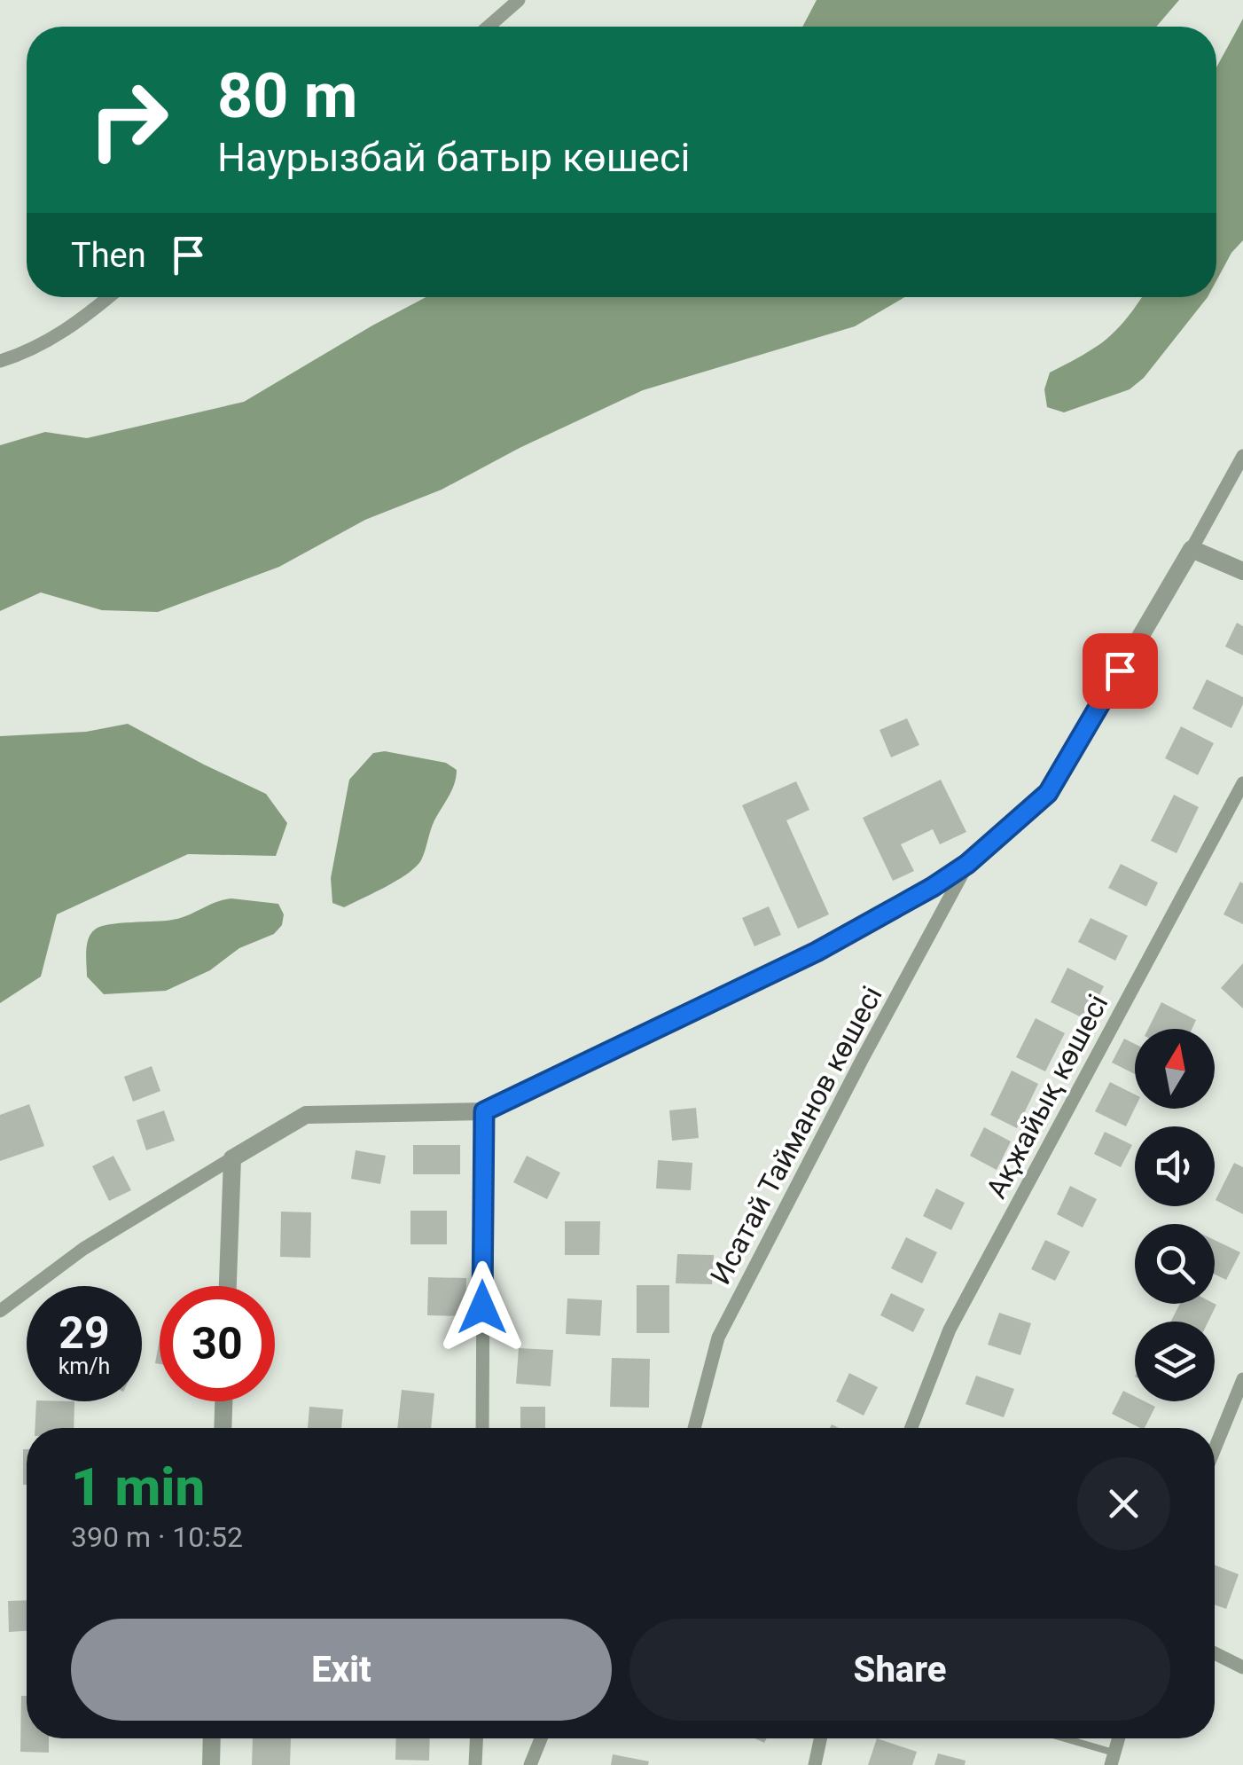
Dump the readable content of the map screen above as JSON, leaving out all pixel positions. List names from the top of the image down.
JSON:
{
  "streets": {
    "street": ["Ақжайық көшесі", "Исатай Тайманов көшесі"]
  },
  "north": "top",
  "page": {
    "turn": ["80 m", "Наурызбай батыр көшесі"],
    "then": "Then",
    "speed": "29 km/h",
    "limit": "30",
    "heading": ["1 min", "390 m · 10:52"],
    "buttons": ["Exit", "Share"]
  }
}
